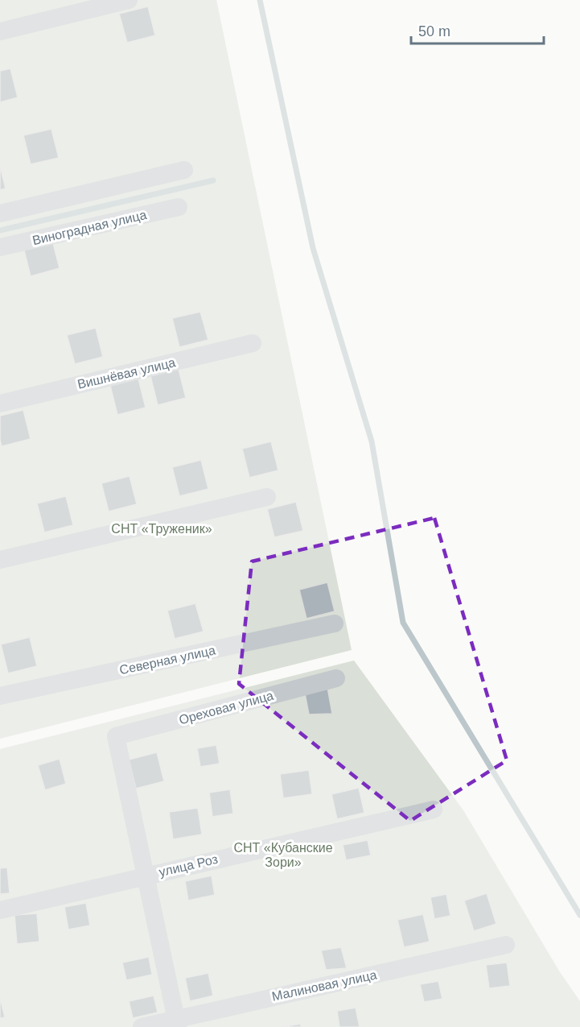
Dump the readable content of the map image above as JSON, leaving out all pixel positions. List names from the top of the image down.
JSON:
{
  "streets": {
    "street": [
      "Виноградная улица",
      "Вишнёвая улица",
      "Северная улица",
      "Ореховая улица",
      "улица Роз",
      "Малиновая улица"
    ]
  },
  "crossings": [
    ["Ореховая улица", "улица Роз"]
  ],
  "parks": ["СНТ «Труженик»", "СНТ «Кубанские Зори»"],
  "scale_bar": "50 m"
}
